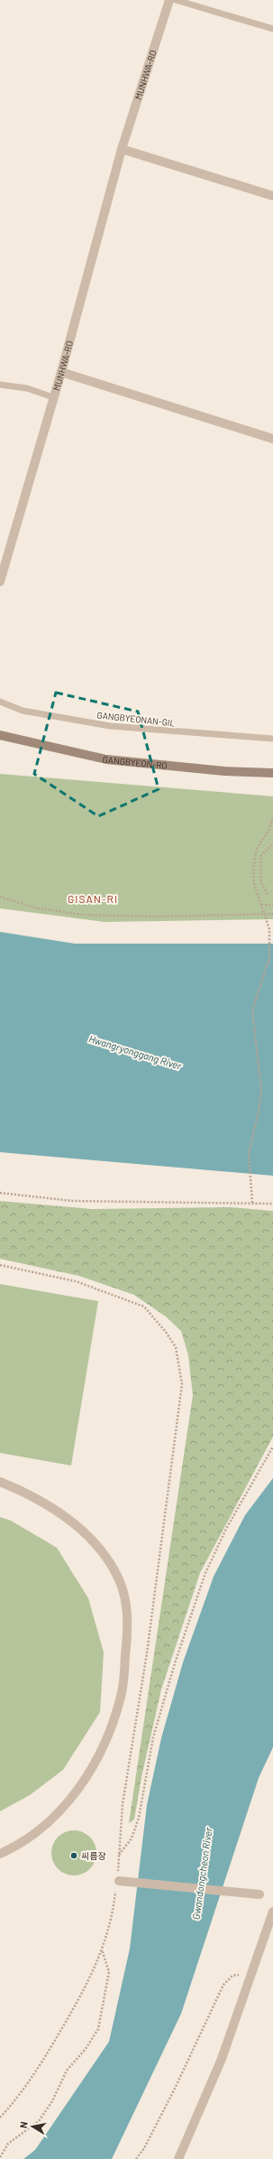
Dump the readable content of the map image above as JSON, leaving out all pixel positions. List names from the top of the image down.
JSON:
{
  "streets": {
    "main road": ["GANGBYEON-RO"],
    "street": ["MUNHWA-RO"],
    "lane": ["GANGBYEONAN-GIL"]
  },
  "districts": ["GISAN-RI"],
  "water": ["Hwangryonggang River", "Gwandongcheon River"],
  "places": ["씨름장"],
  "north": "left"
}
